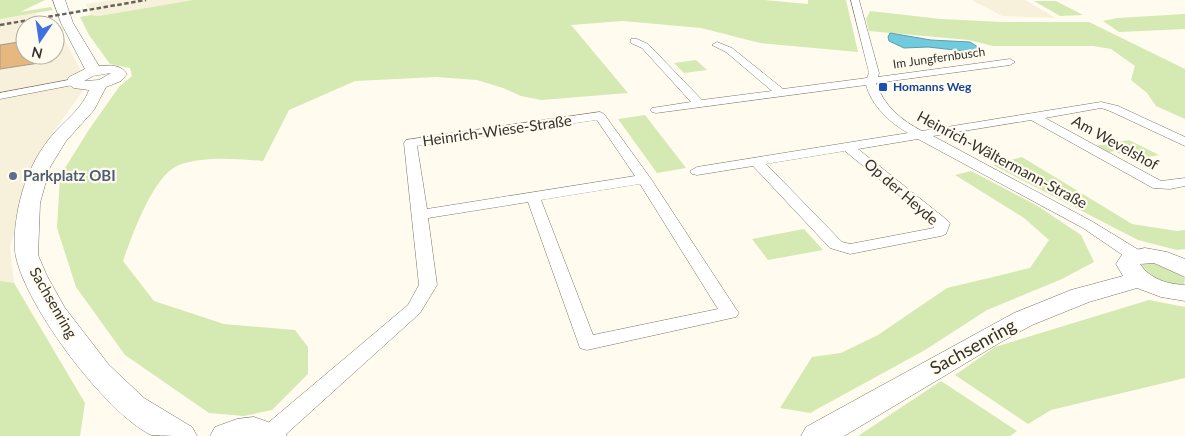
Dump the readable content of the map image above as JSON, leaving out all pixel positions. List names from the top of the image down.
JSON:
{
  "streets": {
    "street": [
      "Im Jungfernbusch",
      "Heinrich-Wiese-Straße",
      "Am Wevelshof",
      "Heinrich-Wältermann-Straße",
      "Op der Heyde",
      "Sachsenring"
    ]
  },
  "crossings": [
    ["Im Jungfernbusch", "Heinrich-Wältermann-Straße"],
    ["Am Wevelshof", "Heinrich-Wältermann-Straße"],
    ["Am Wevelshof", "Op der Heyde"],
    ["Heinrich-Wältermann-Straße", "Op der Heyde"],
    ["Heinrich-Wältermann-Straße", "Sachsenring"]
  ],
  "places": {
    "transit": ["Homanns Weg"],
    "other": ["Parkplatz OBI"]
  },
  "north": "bottom"
}
